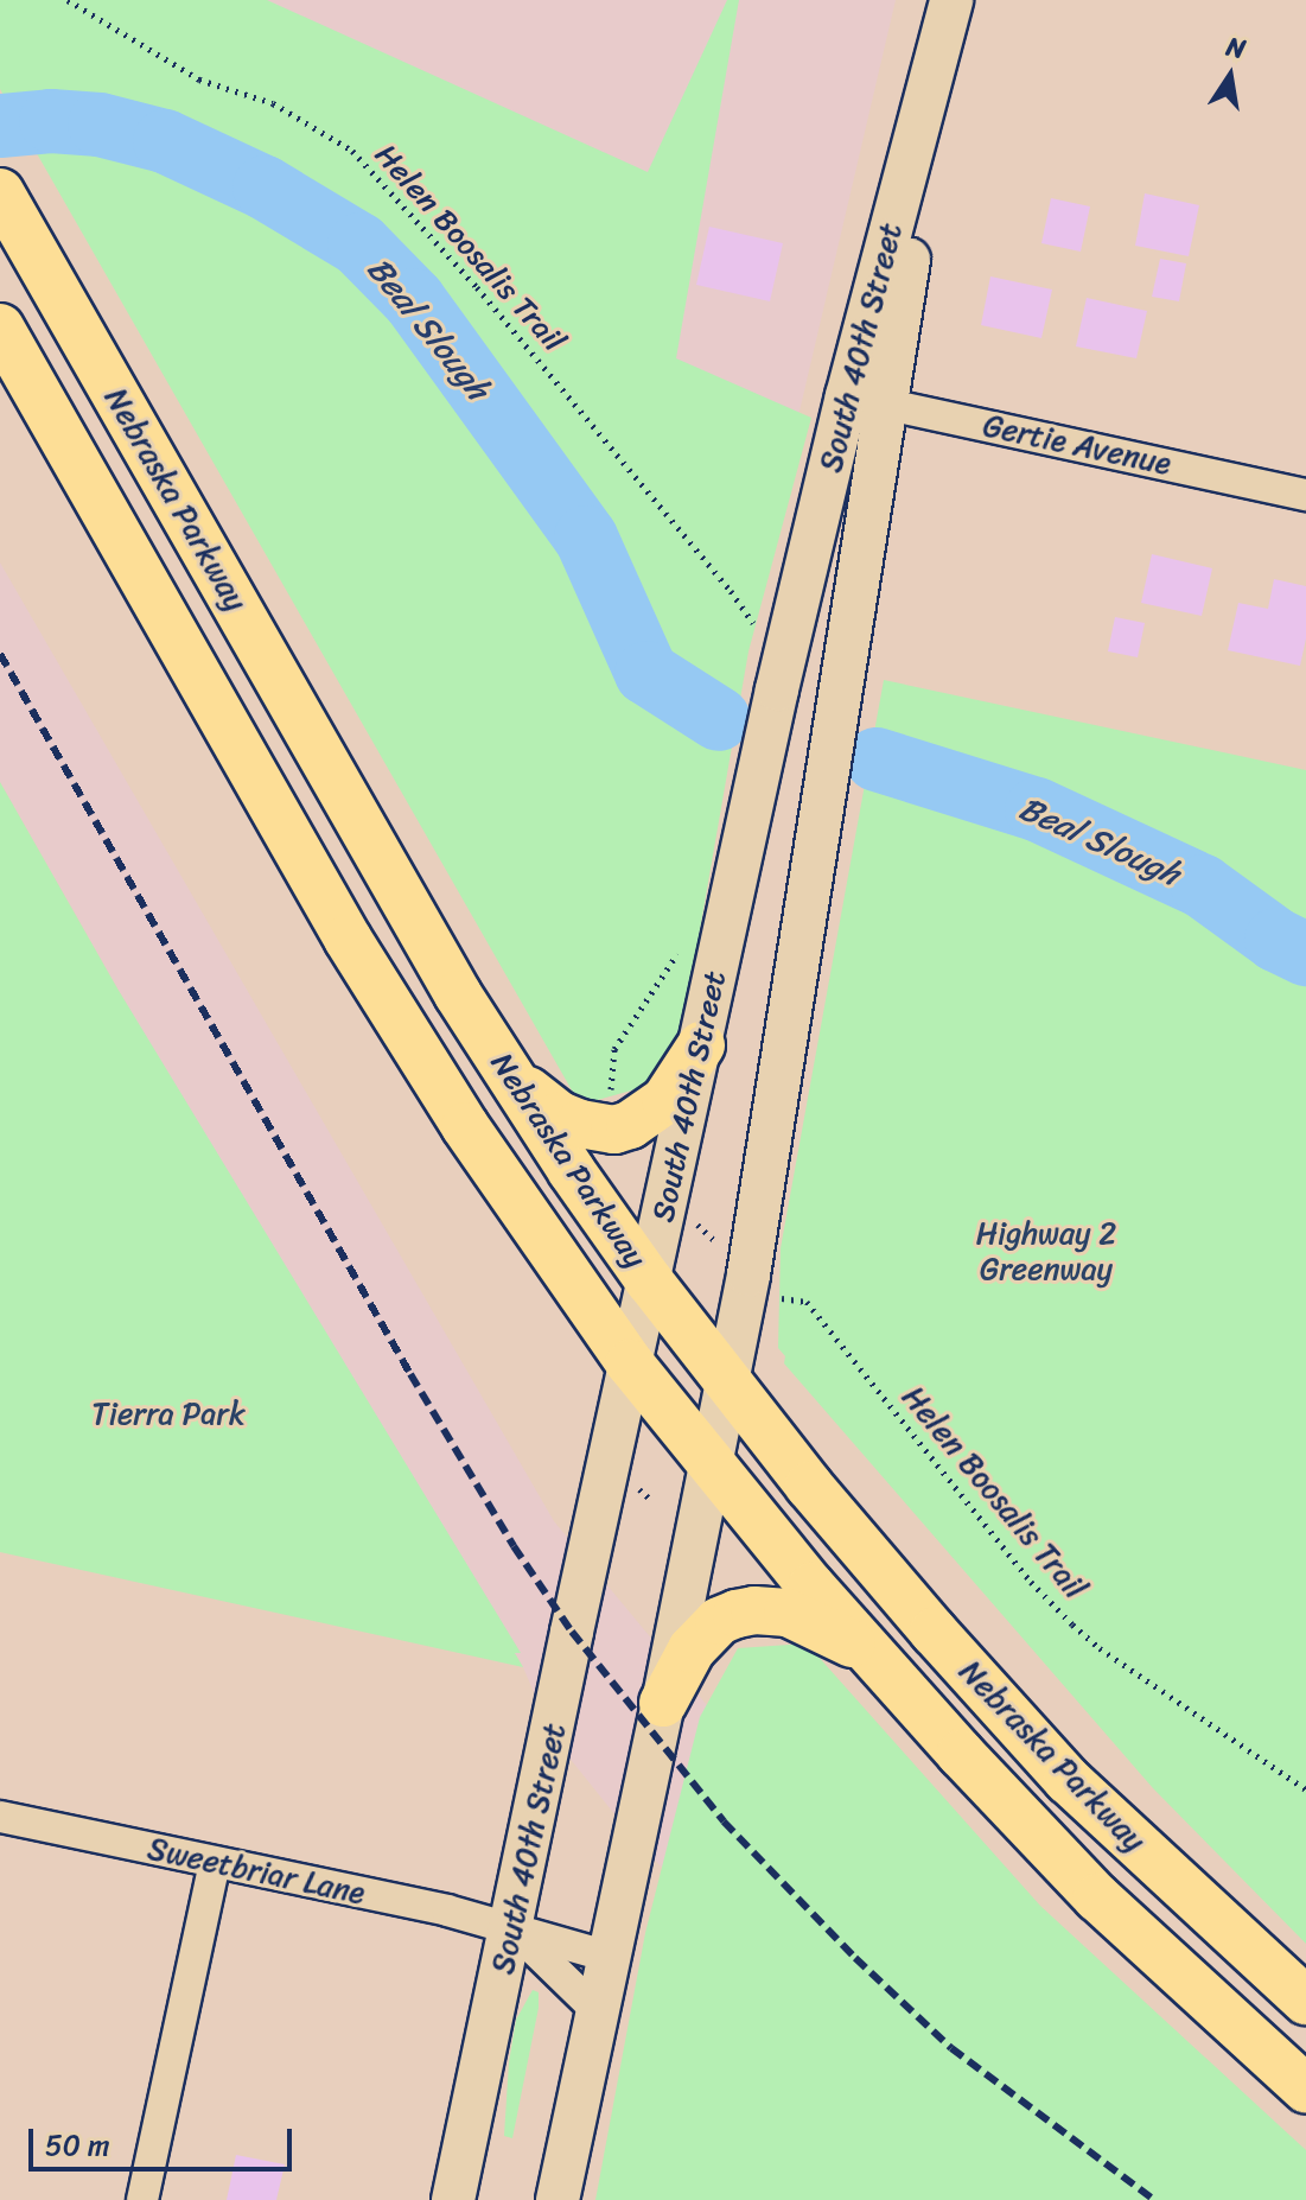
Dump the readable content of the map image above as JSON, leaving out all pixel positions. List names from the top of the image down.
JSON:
{
  "streets": {
    "main road": ["South 40th Street", "Nebraska Parkway"],
    "street": ["Gertie Avenue", "Sweetbriar Lane"],
    "path": ["Helen Boosalis Trail"]
  },
  "crossings": [
    ["South 40th Street", "Gertie Avenue"],
    ["South 40th Street", "Nebraska Parkway"],
    ["South 40th Street", "Sweetbriar Lane"]
  ],
  "water": ["Beal Slough"],
  "parks": ["Highway 2 Greenway", "Tierra Park"],
  "scale_bar": "50 m",
  "north": "top"
}
